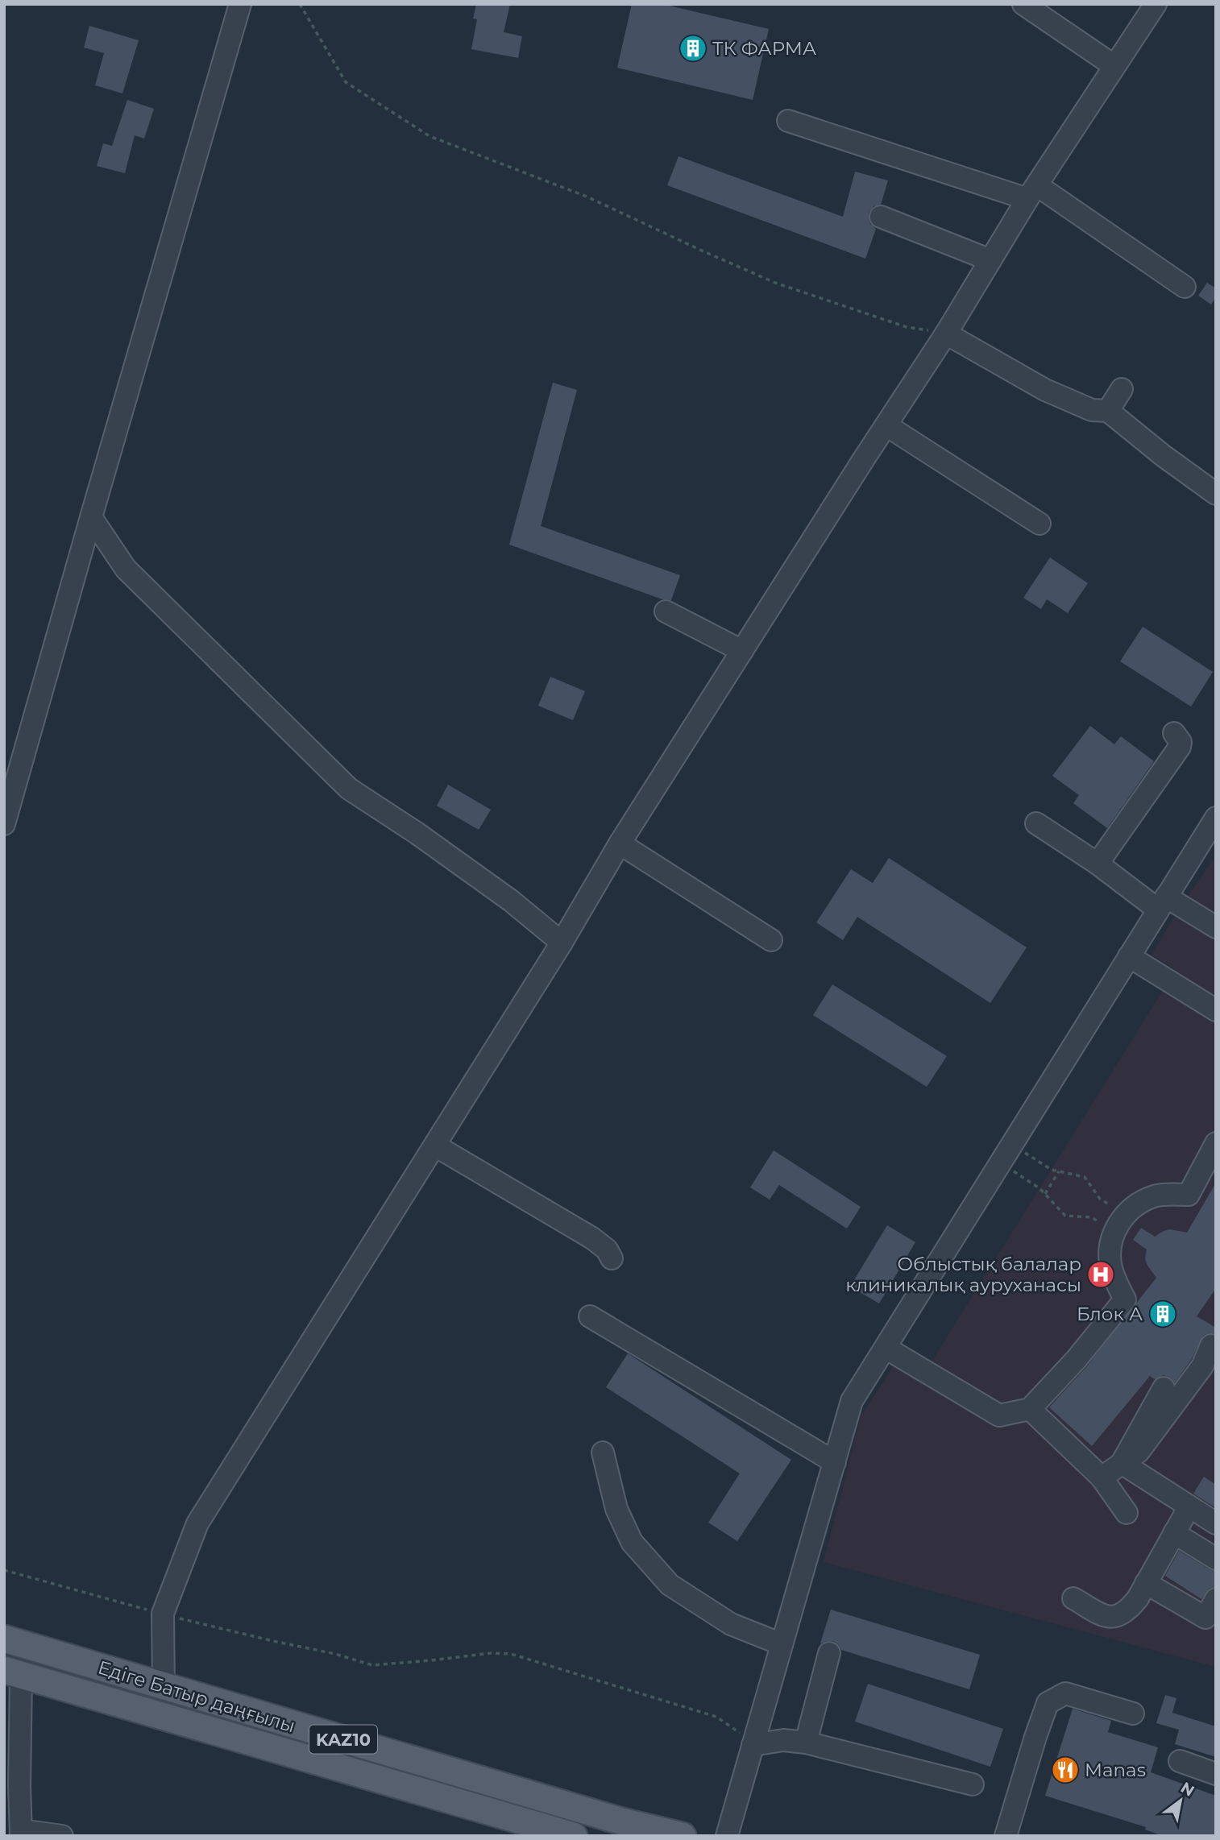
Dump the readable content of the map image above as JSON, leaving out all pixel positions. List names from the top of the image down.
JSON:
{
  "streets": {
    "main road": ["Едіге Батыр даңғылы", "KAZ10"]
  },
  "places": {
    "building": ["ТК ФАРМА", "Блок А"],
    "hospital": ["Облыстық балалар клиникалық ауруханасы"],
    "restaurant": ["Manas"]
  },
  "north": "top right"
}
